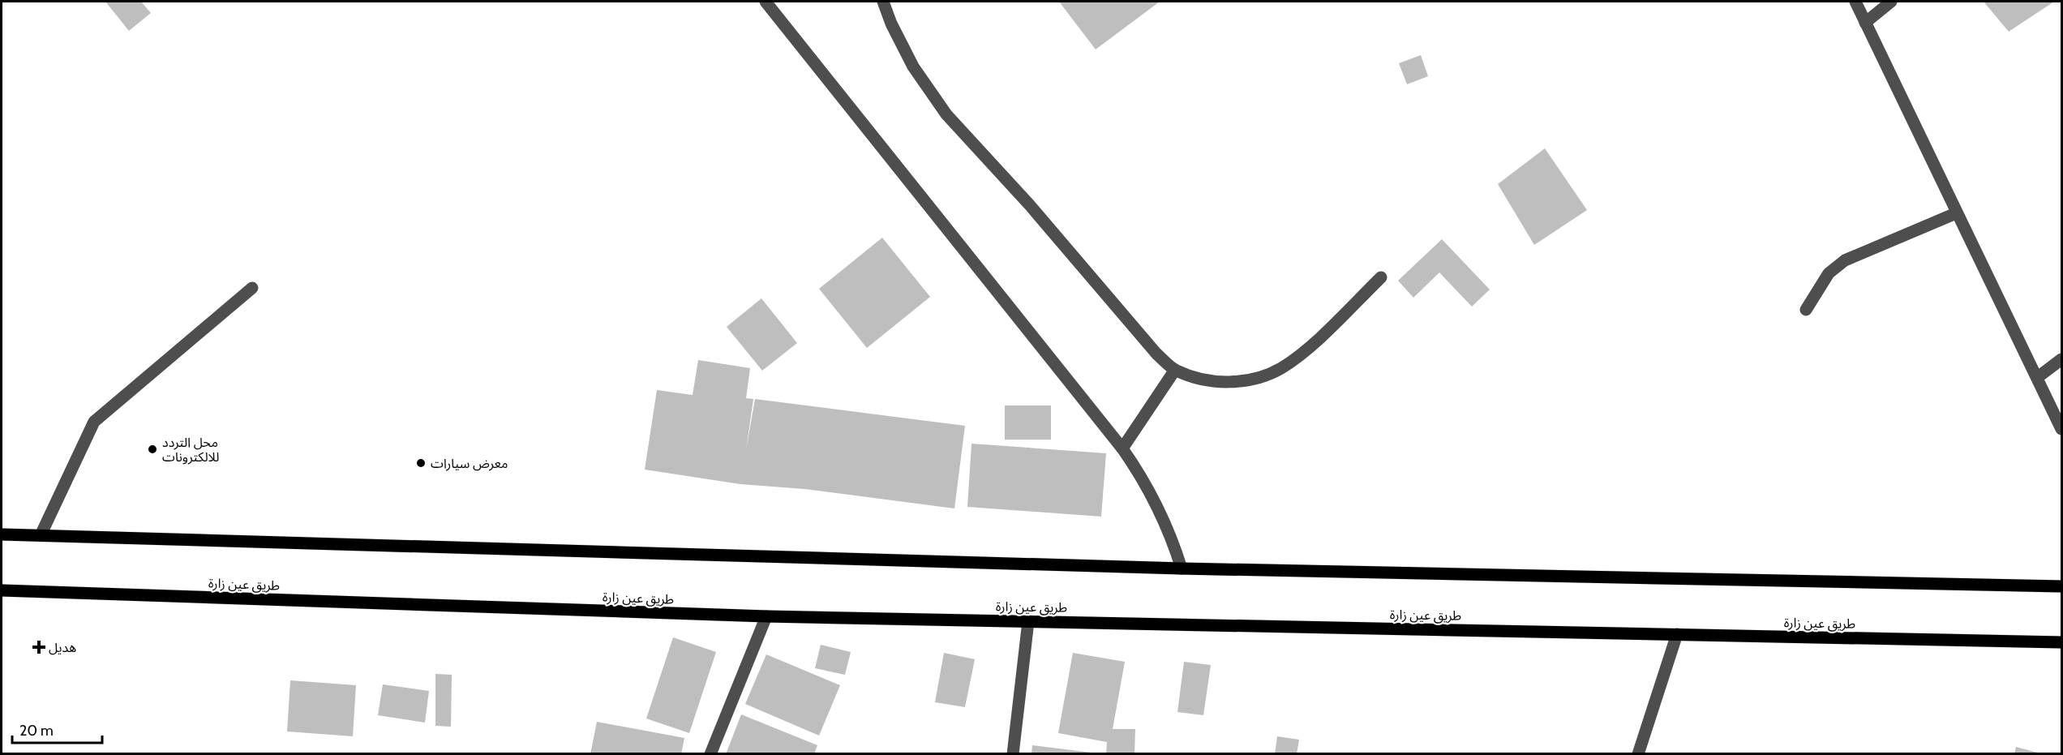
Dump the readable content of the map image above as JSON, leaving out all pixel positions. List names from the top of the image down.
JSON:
{
  "streets": {
    "main road": ["طريق عين زارة"]
  },
  "places": {
    "other": ["محل التردد للالكترونات", "معرض سيارات"],
    "health": ["هديل"]
  },
  "scale_bar": "20 m"
}
